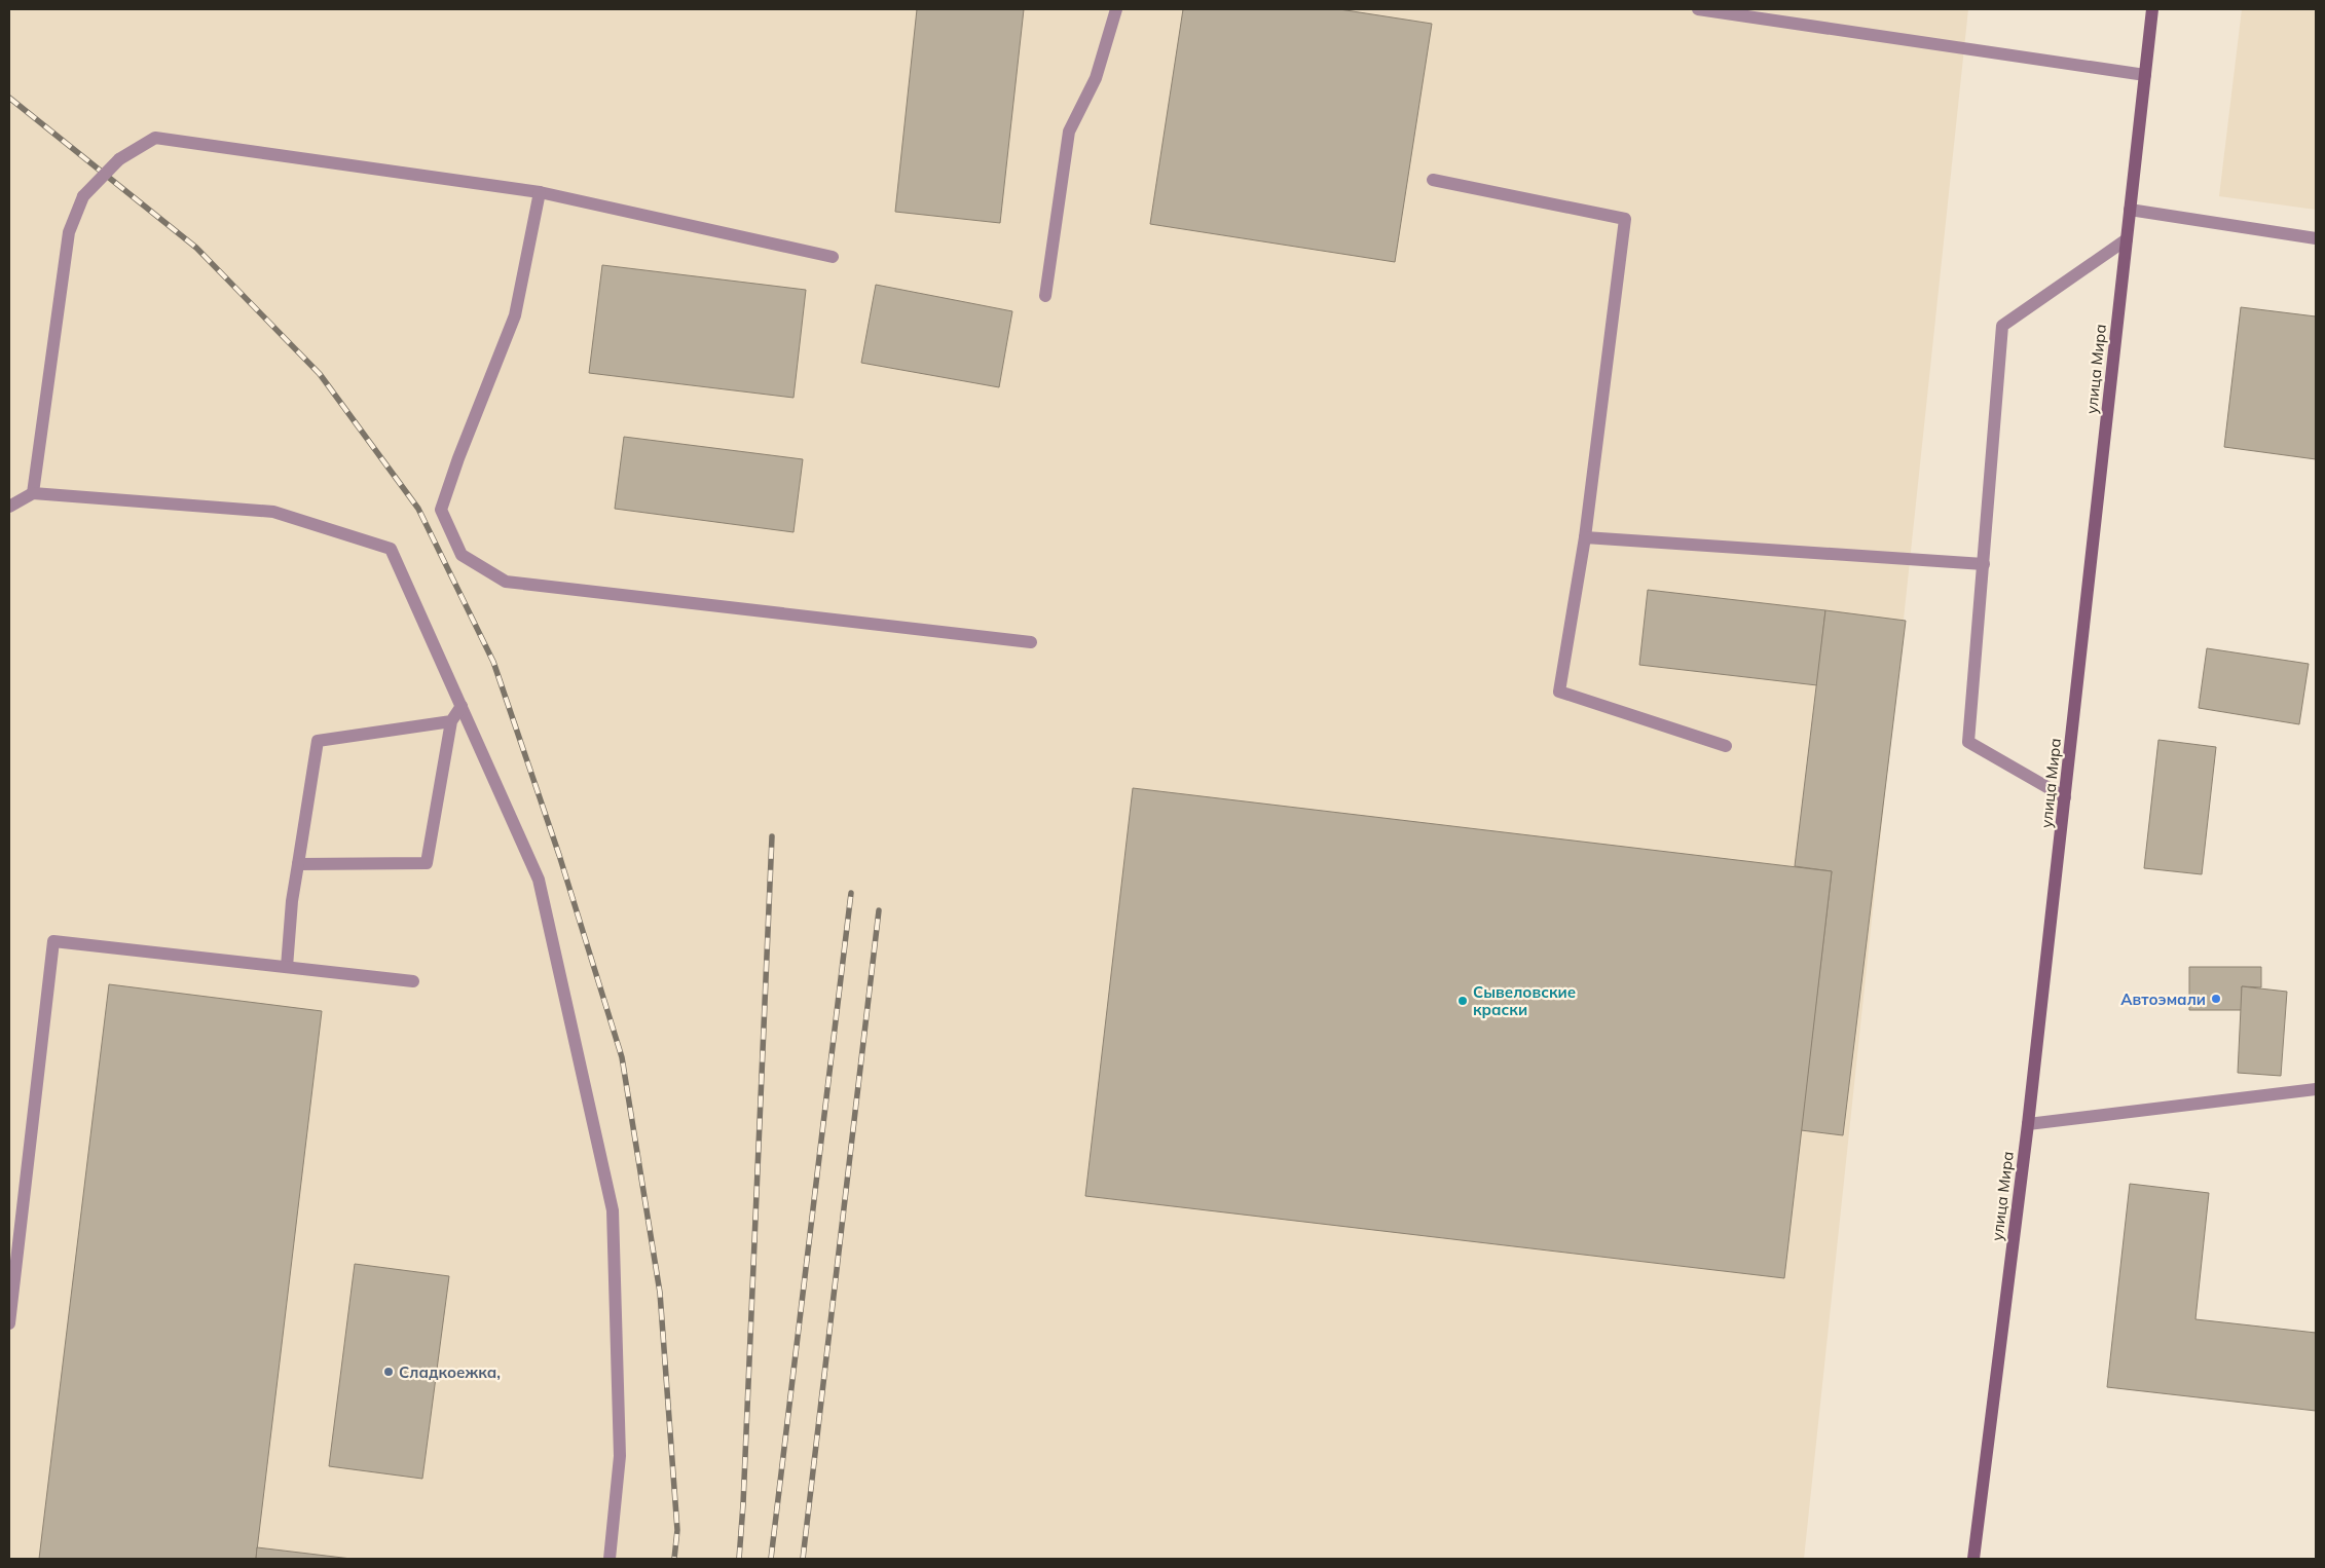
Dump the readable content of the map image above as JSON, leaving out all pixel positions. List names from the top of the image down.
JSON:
{
  "streets": {
    "main road": ["улица Мира"]
  },
  "places": ["Автоэмали", "Сывеловские краски", "Сладкоежка,"]
}
